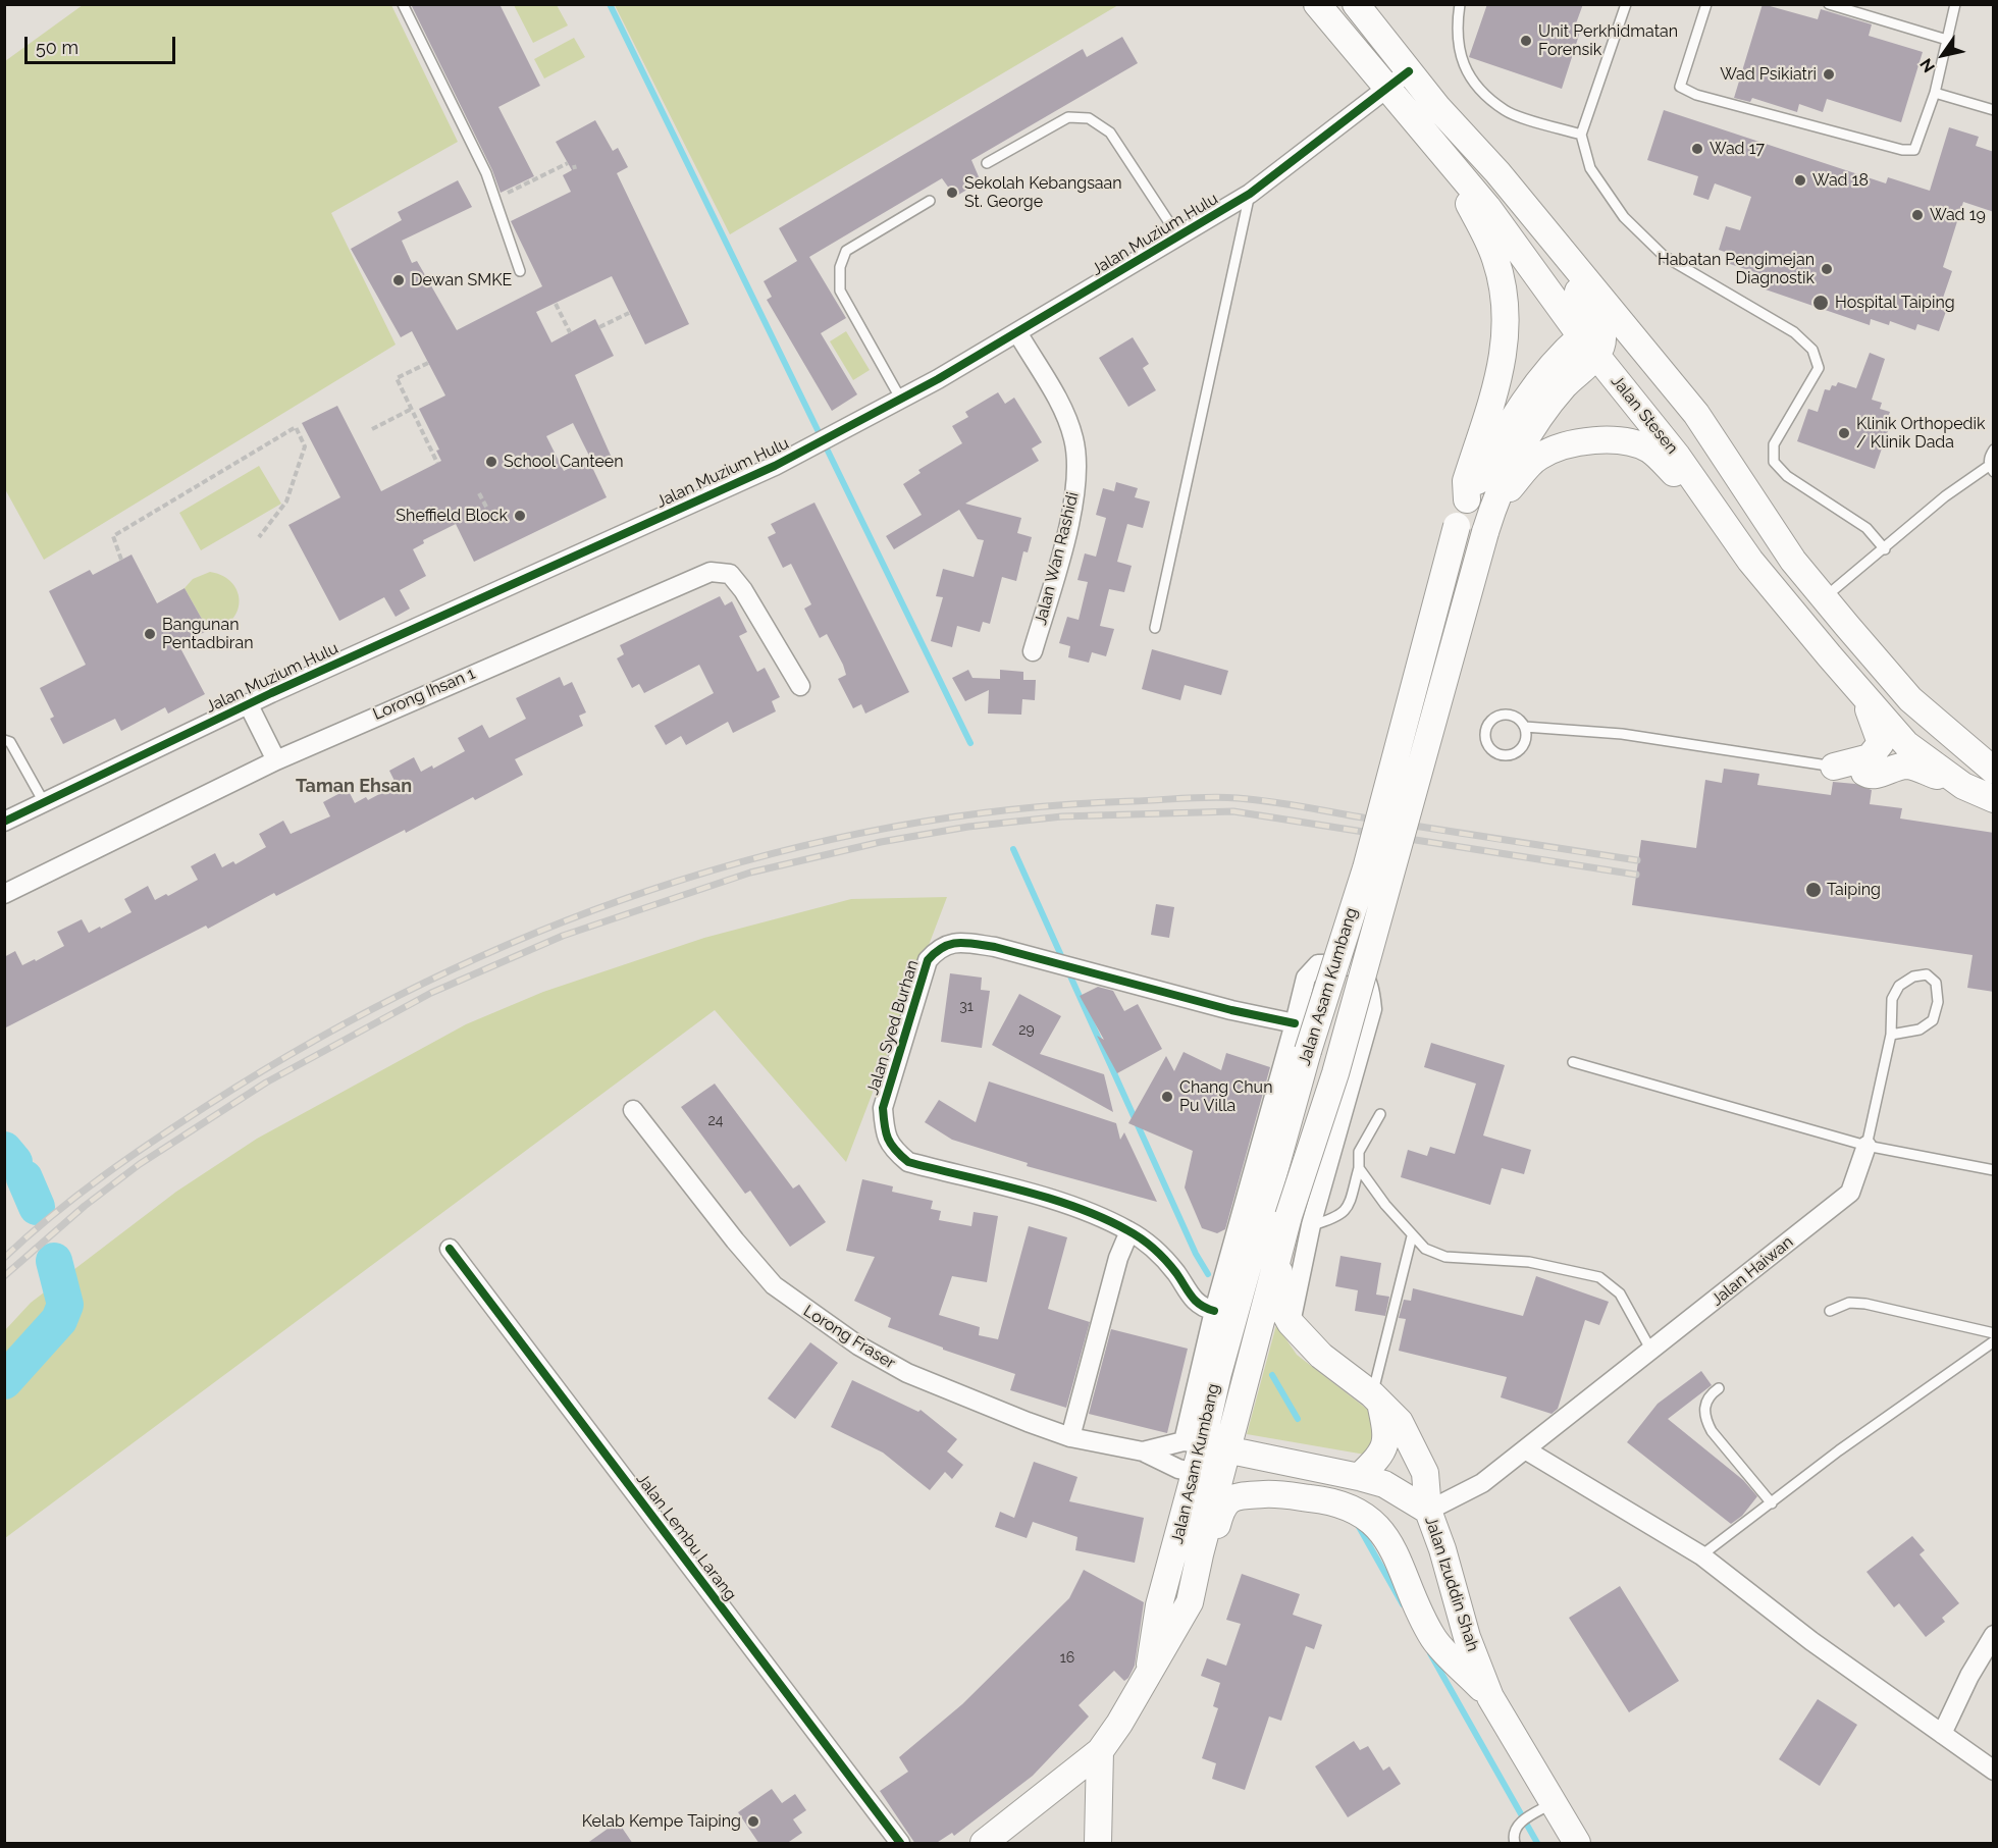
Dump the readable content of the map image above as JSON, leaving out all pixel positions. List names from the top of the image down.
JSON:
{
  "streets": {
    "main road": ["Jalan Stesen", "Jalan Asam Kumbang", "Jalan Izuddin Shah"],
    "street": [
      "Jalan Muzium Hulu",
      "Jalan Wan Rashidi",
      "Lorong Ihsan 1",
      "Jalan Syed Burhan",
      "Jalan Haiwan",
      "Lorong Fraser",
      "Jalan Lembu Larang"
    ]
  },
  "crossings": [
    ["Jalan Muzium Hulu", "Jalan Stesen"],
    ["Jalan Muzium Hulu", "Jalan Wan Rashidi"],
    ["Jalan Stesen", "Jalan Asam Kumbang"],
    ["Jalan Asam Kumbang", "Lorong Fraser"],
    ["Jalan Asam Kumbang", "Jalan Izuddin Shah"],
    ["Jalan Haiwan", "Jalan Izuddin Shah"],
    ["Lorong Fraser", "Jalan Izuddin Shah"]
  ],
  "districts": ["Taman Ehsan"],
  "places": [
    "Unit Perkhidmatan Forensik",
    "Wad Psikiatri",
    "Wad 17",
    "Wad 18",
    "Sekolah Kebangsaan St. George",
    "Wad 19",
    "Habatan Pengimejan Diagnostik",
    "Dewan SMKE",
    "Hospital Taiping",
    "Klinik Orthopedik / Klinik Dada",
    "School Canteen",
    "Sheffield Block",
    "Bangunan Pentadbiran",
    "Taiping",
    "Chang Chun Pu Villa",
    "Kelab Kempe Taiping"
  ],
  "house_numbers": [
    "31",
    "29",
    "24",
    "16"
  ],
  "scale_bar": "50 m",
  "north": "bottom left"
}
